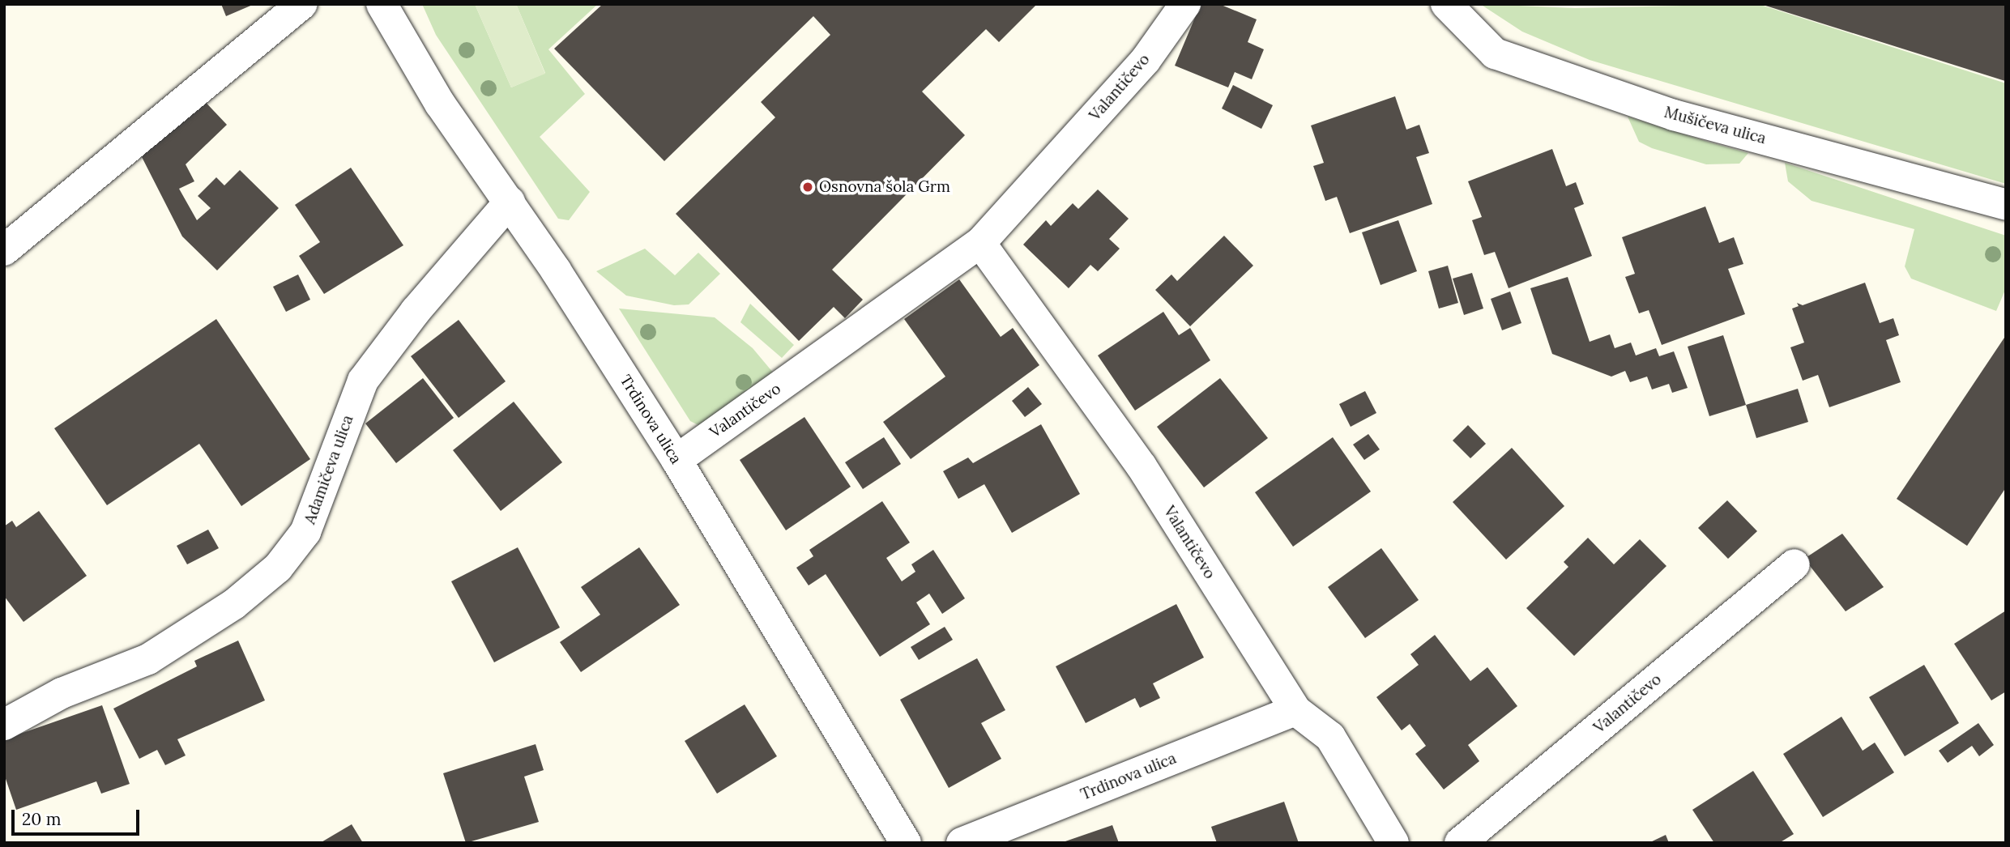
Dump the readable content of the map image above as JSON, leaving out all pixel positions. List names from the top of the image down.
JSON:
{
  "streets": {
    "street": [
      "Valantičevo",
      "Mušičeva ulica",
      "Trdinova ulica",
      "Adamičeva ulica"
    ]
  },
  "crossings": [
    ["Valantičevo", "Trdinova ulica"],
    ["Trdinova ulica", "Adamičeva ulica"]
  ],
  "places": ["Osnovna šola Grm"],
  "scale_bar": "20 m"
}
